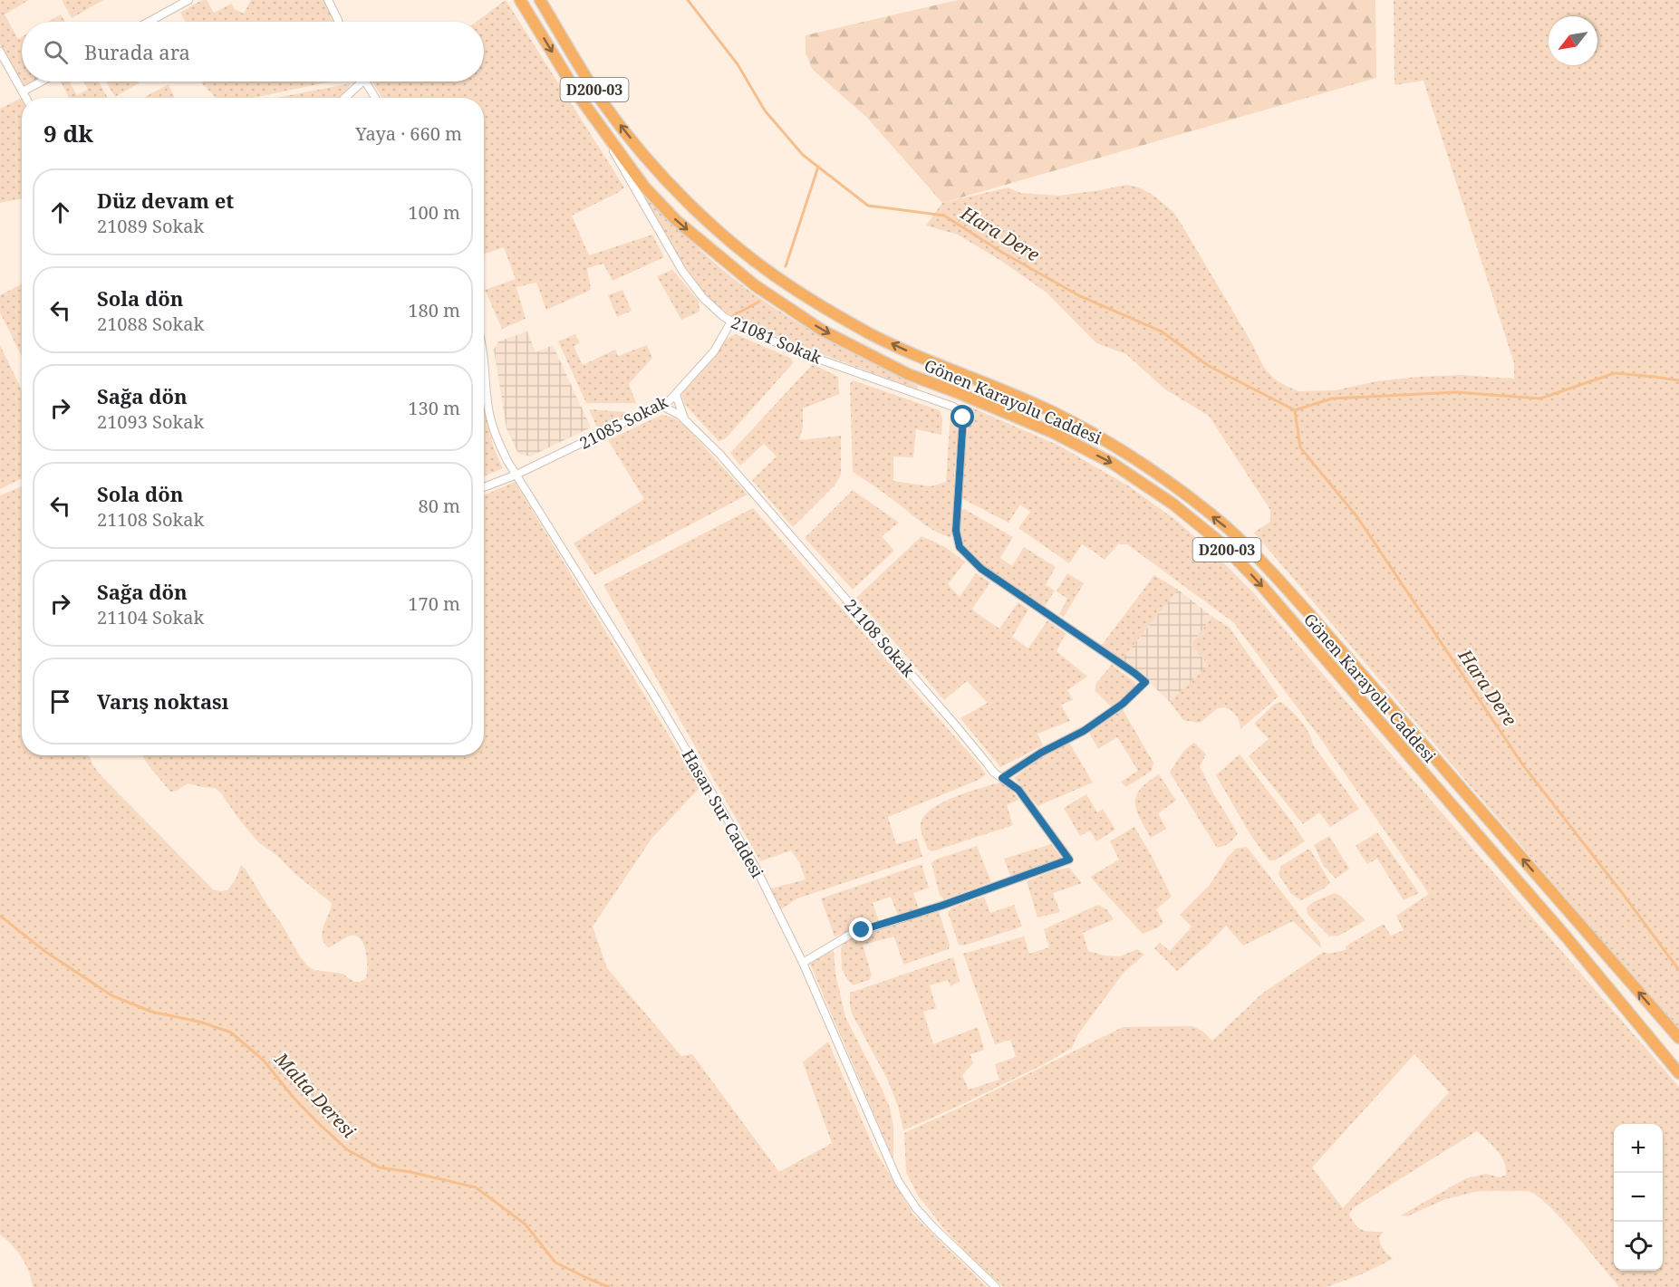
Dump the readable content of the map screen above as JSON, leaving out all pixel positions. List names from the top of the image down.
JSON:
{
  "streets": {
    "highway": ["D200-03", "Gönen Karayolu Caddesi"],
    "street": [
      "21081 Sokak",
      "21085 Sokak",
      "21108 Sokak",
      "Hasan Sur Caddesi"
    ]
  },
  "crossings": [
    ["21081 Sokak", "Gönen Karayolu Caddesi"],
    ["21081 Sokak", "21085 Sokak"],
    ["21081 Sokak", "21108 Sokak"],
    ["21085 Sokak", "21108 Sokak"],
    ["21085 Sokak", "Hasan Sur Caddesi"],
    ["21108 Sokak", "Hasan Sur Caddesi"]
  ],
  "water": ["Hara Dere", "Malta Deresi"],
  "north": "bottom left",
  "page": {
    "search": "Burada ara",
    "heading": ["9 dk", "Yaya · 660 m"],
    "list": [
      ["Düz devam et", "21089 Sokak", "100 m"],
      ["Sola dön", "21088 Sokak", "180 m"],
      ["Sağa dön", "21093 Sokak", "130 m"],
      ["Sola dön", "21108 Sokak", "80 m"],
      ["Sağa dön", "21104 Sokak", "170 m"],
      "Varış noktası"
    ],
    "map_buttons": ["+", "−"]
  }
}
